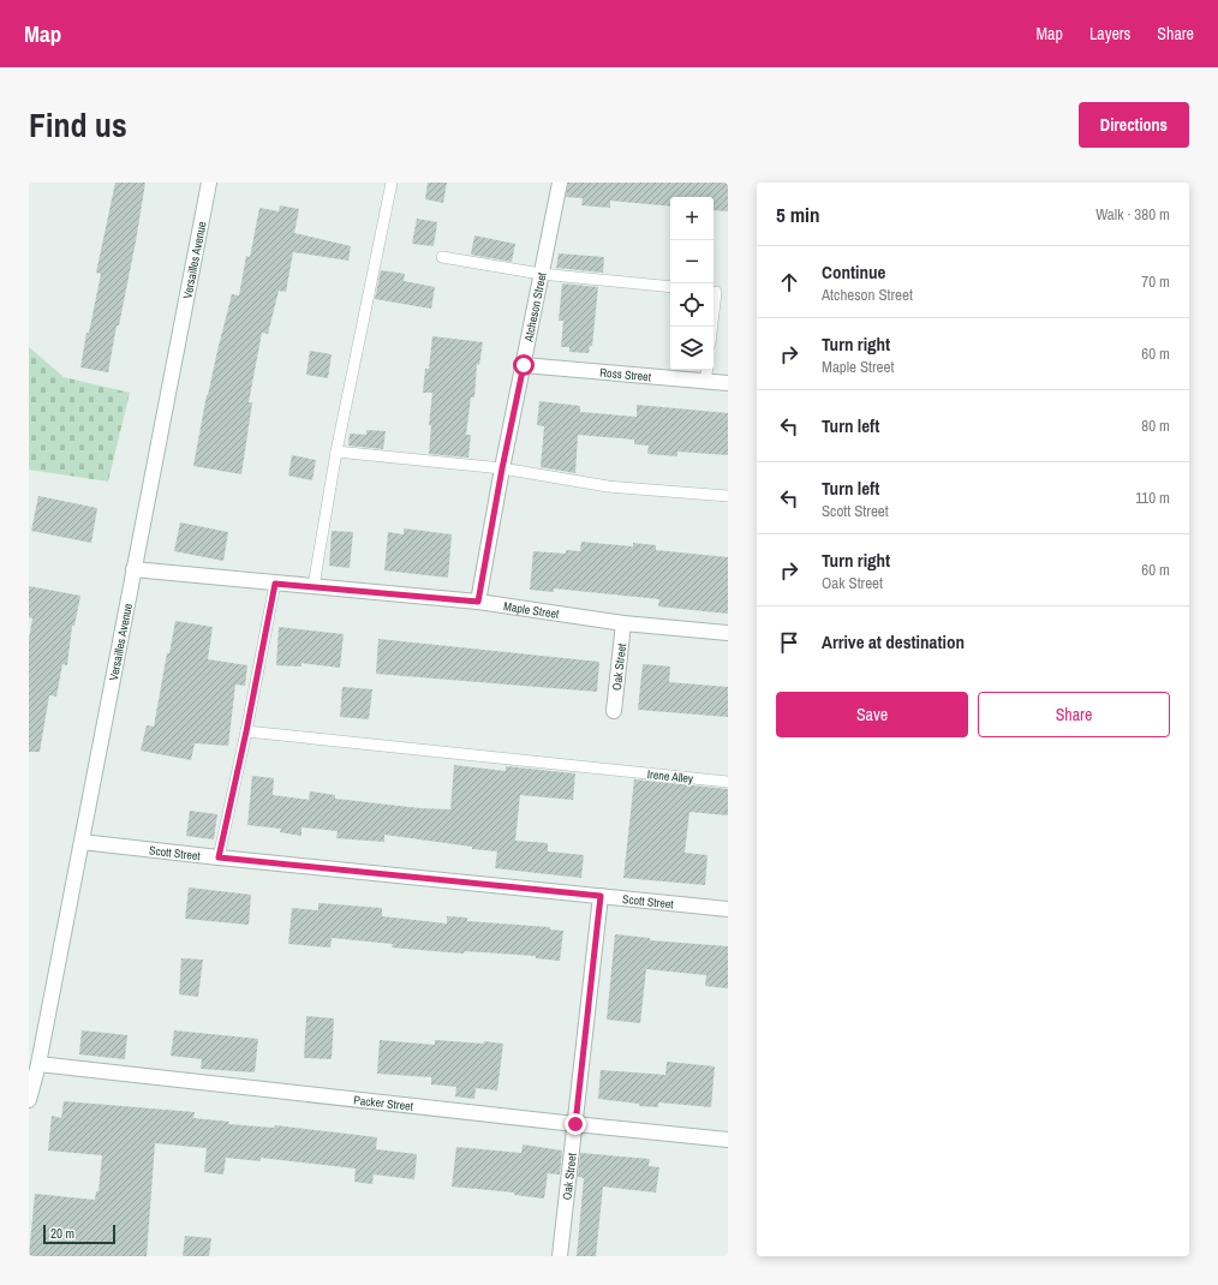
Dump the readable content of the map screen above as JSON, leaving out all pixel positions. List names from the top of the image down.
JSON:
{
  "streets": {
    "street": [
      "Versailles Avenue",
      "Atcheson Street",
      "Ross Street",
      "Maple Street",
      "Oak Street",
      "Scott Street",
      "Packer Street"
    ],
    "lane": ["Irene Alley"]
  },
  "crossings": [
    ["Versailles Avenue", "Maple Street"],
    ["Versailles Avenue", "Scott Street"],
    ["Versailles Avenue", "Packer Street"],
    ["Atcheson Street", "Ross Street"],
    ["Atcheson Street", "Maple Street"],
    ["Maple Street", "Oak Street"],
    ["Oak Street", "Scott Street"],
    ["Oak Street", "Packer Street"]
  ],
  "scale_bar": "20 m",
  "page": {
    "header": "Map",
    "nav": ["Map", "Layers", "Share"],
    "title": "Find us",
    "buttons": [
      "Directions",
      ["Save", "Share"]
    ],
    "heading": ["5 min", "Walk · 380 m"],
    "map_buttons": ["+", "−"],
    "list": [
      ["Continue", "Atcheson Street", "70 m"],
      ["Turn right", "Maple Street", "60 m"],
      ["Turn left", "80 m"],
      ["Turn left", "Scott Street", "110 m"],
      ["Turn right", "Oak Street", "60 m"],
      "Arrive at destination"
    ],
    "scale": "20 m"
  }
}
